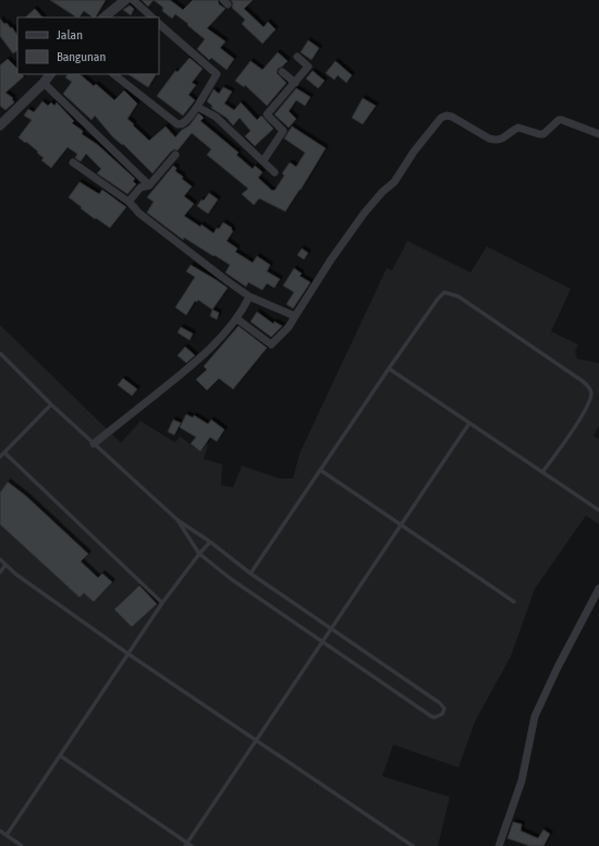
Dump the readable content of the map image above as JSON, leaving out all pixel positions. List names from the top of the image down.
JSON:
{
  "legend": ["Jalan", "Bangunan"]
}
